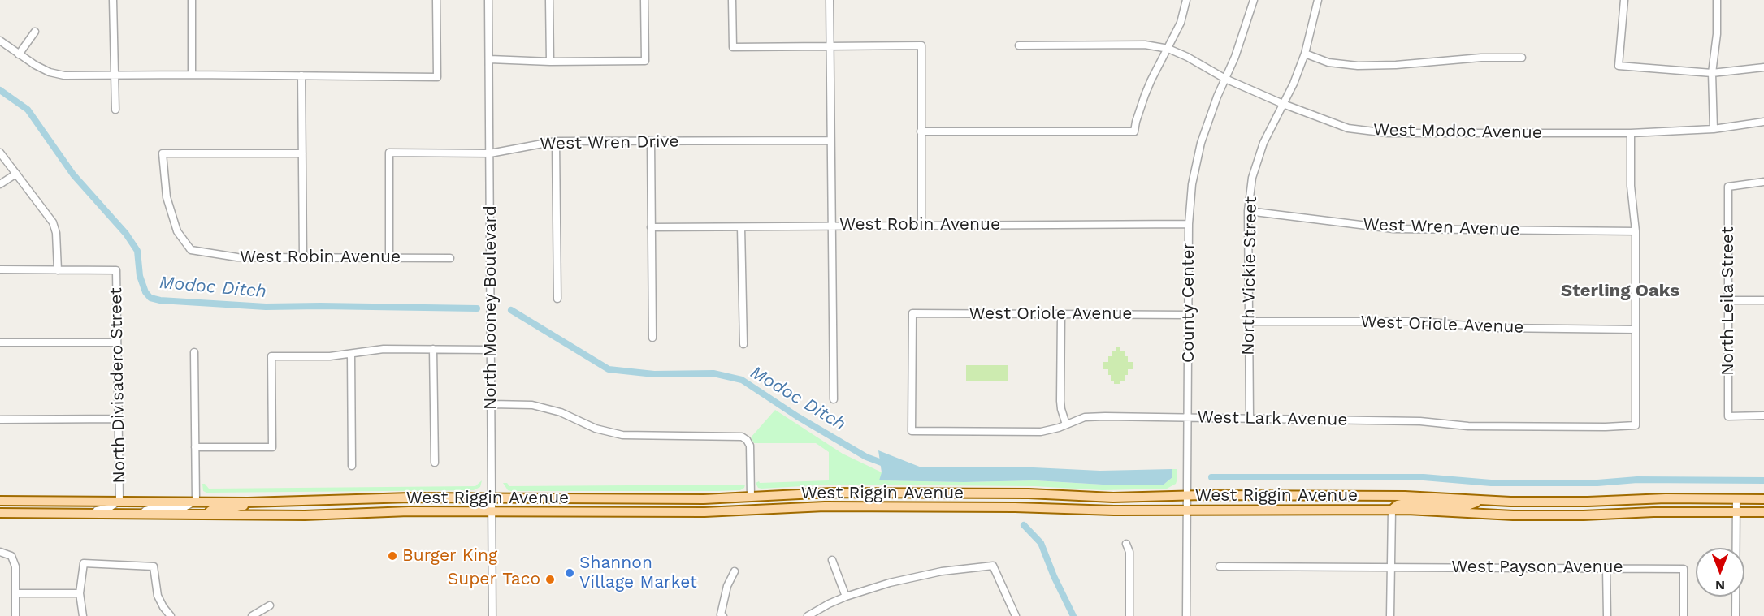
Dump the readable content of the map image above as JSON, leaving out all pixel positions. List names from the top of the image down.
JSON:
{
  "streets": {
    "main road": ["West Riggin Avenue"],
    "street": [
      "West Modoc Avenue",
      "West Wren Drive",
      "West Robin Avenue",
      "West Wren Avenue",
      "North Vickie Street",
      "North Leila Street",
      "County Center",
      "North Mooney Boulevard",
      "West Oriole Avenue",
      "North Divisadero Street",
      "West Lark Avenue",
      "West Payson Avenue"
    ]
  },
  "crossings": [
    ["West Modoc Avenue", "North Vickie Street"],
    ["West Modoc Avenue", "County Center"],
    ["West Wren Drive", "West Robin Avenue"],
    ["West Wren Drive", "North Mooney Boulevard"],
    ["West Robin Avenue", "County Center"],
    ["West Wren Avenue", "North Vickie Street"],
    ["North Vickie Street", "West Oriole Avenue"],
    ["North Vickie Street", "West Lark Avenue"],
    ["County Center", "West Oriole Avenue"],
    ["County Center", "West Lark Avenue"],
    ["County Center", "West Riggin Avenue"],
    ["North Mooney Boulevard", "West Riggin Avenue"],
    ["West Oriole Avenue", "West Lark Avenue"],
    ["North Divisadero Street", "West Riggin Avenue"]
  ],
  "districts": ["Sterling Oaks"],
  "water": ["Modoc Ditch"],
  "places": ["Burger King", "Shannon Village Market", "Super Taco"],
  "north": "bottom"
}
